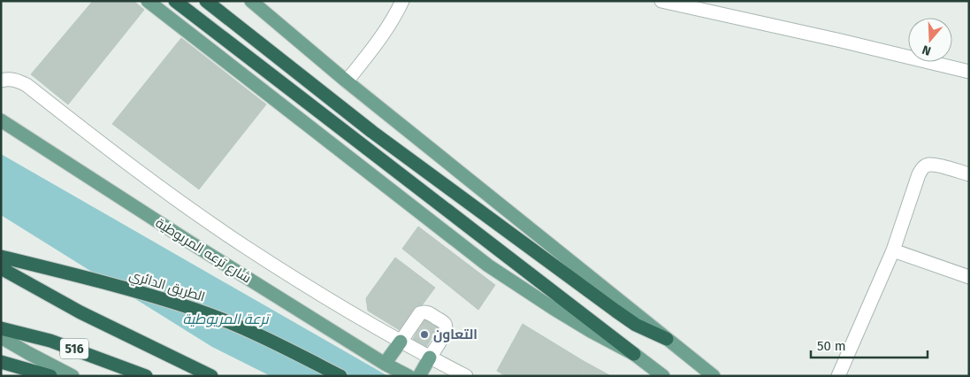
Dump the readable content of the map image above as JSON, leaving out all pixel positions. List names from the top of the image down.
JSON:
{
  "streets": {
    "highway": ["الطريق الدائري", "516"],
    "main road": ["شارع ترعه المريوطية"]
  },
  "water": ["ترعة المريوطية"],
  "places": ["التعاون"],
  "scale_bar": "50 m",
  "north": "bottom"
}
